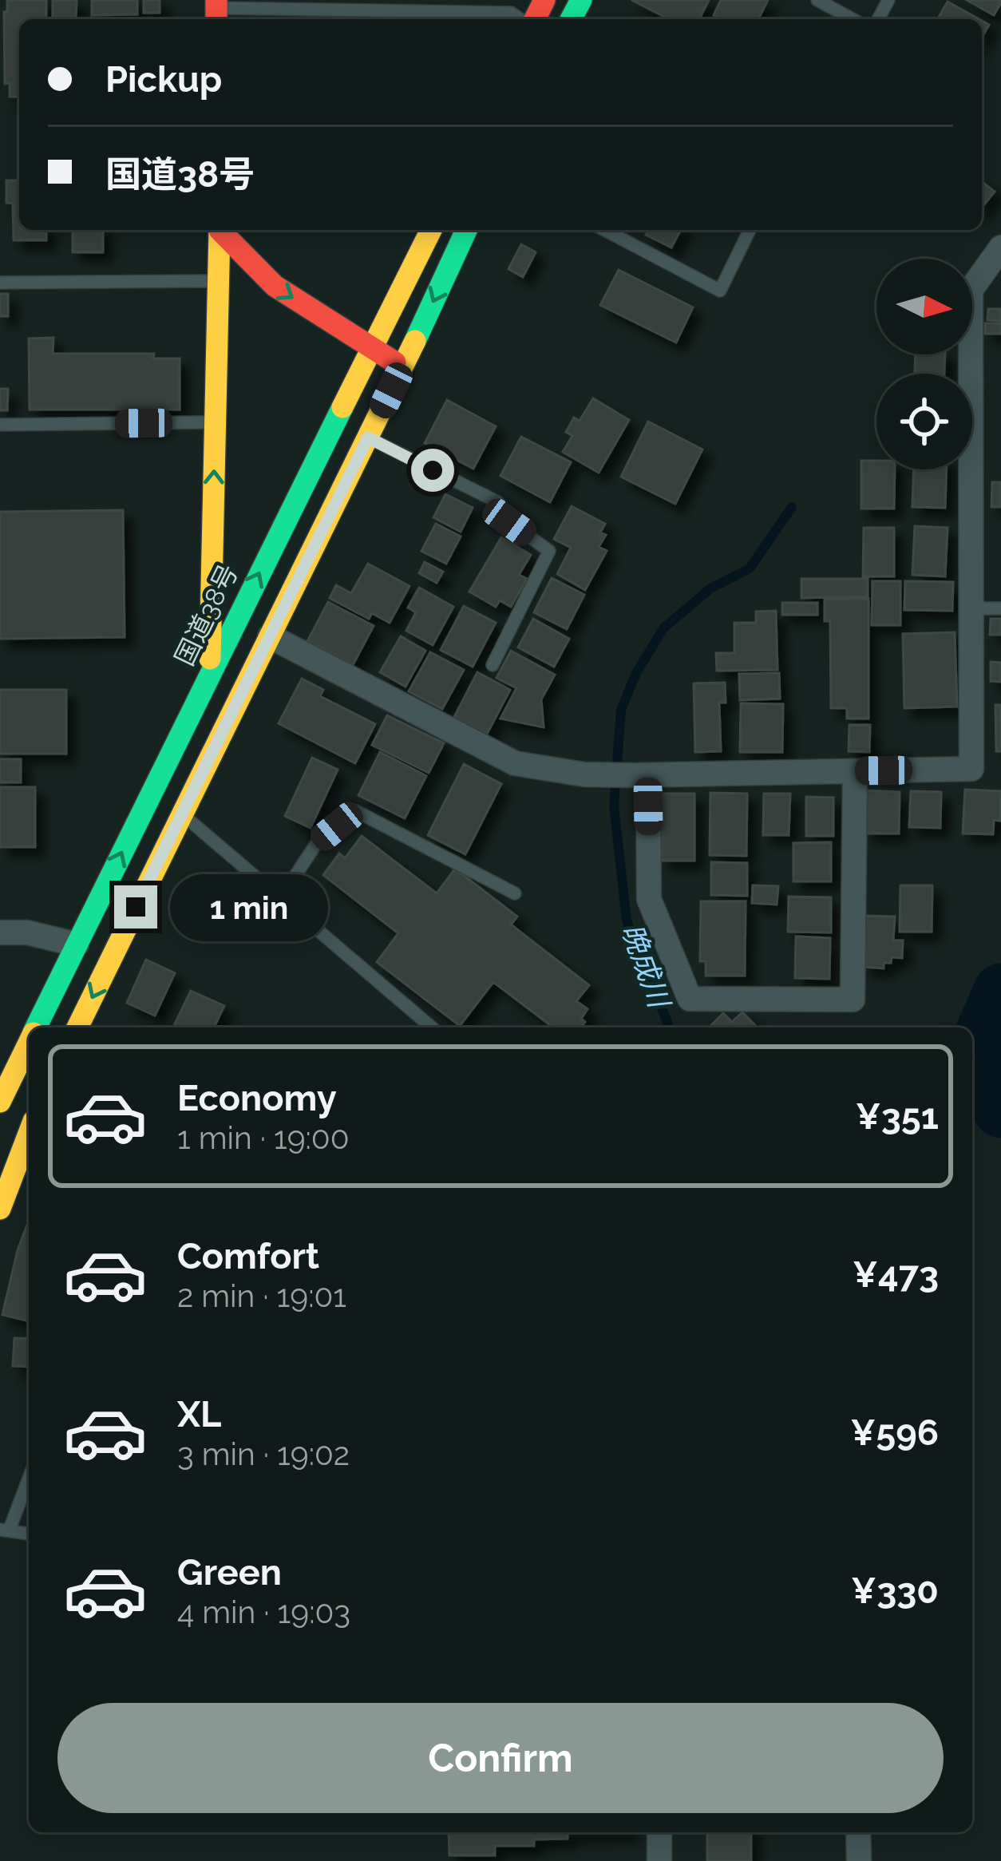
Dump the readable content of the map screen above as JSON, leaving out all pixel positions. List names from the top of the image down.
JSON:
{
  "streets": {
    "highway": ["国道38号"]
  },
  "water": ["晩成川"],
  "north": "right",
  "page": {
    "banner": ["Pickup", "国道38号"],
    "bubble": "1 min",
    "list": [
      {
        "name": "Economy",
        "note": "1 min · 19:00",
        "value": "¥351"
      },
      {
        "name": "Comfort",
        "note": "2 min · 19:01",
        "value": "¥473"
      },
      {
        "name": "XL",
        "note": "3 min · 19:02",
        "value": "¥596"
      },
      {
        "name": "Green",
        "note": "4 min · 19:03",
        "value": "¥330"
      }
    ],
    "buttons": "Confirm"
  }
}
